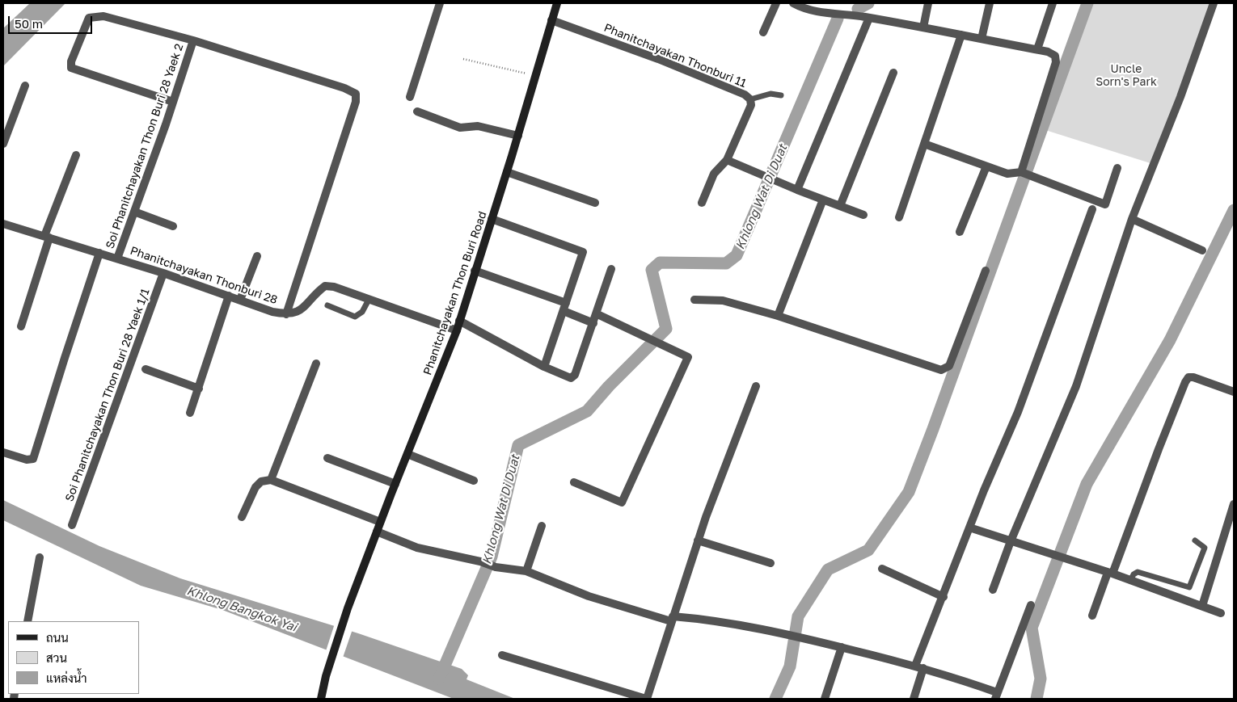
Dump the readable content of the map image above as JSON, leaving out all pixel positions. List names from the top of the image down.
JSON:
{
  "streets": {
    "main road": ["Phanitchayakan Thon Buri Road"],
    "street": [
      "Phanitchayakan Thonburi 11",
      "Soi Phanitchayakan Thon Buri 28 Yaek 2",
      "Phanitchayakan Thonburi 28",
      "Soi Phanitchayakan Thon Buri 28 Yaek 1/1"
    ]
  },
  "crossings": [
    ["Phanitchayakan Thonburi 11", "Phanitchayakan Thon Buri Road"],
    ["Soi Phanitchayakan Thon Buri 28 Yaek 2", "Phanitchayakan Thonburi 28"],
    ["Phanitchayakan Thonburi 28", "Phanitchayakan Thon Buri Road"],
    ["Phanitchayakan Thonburi 28", "Soi Phanitchayakan Thon Buri 28 Yaek 1/1"]
  ],
  "water": ["Khlong Wat Di Duat", "Khlong Bangkok Yai"],
  "parks": ["Uncle Sorn's Park"],
  "legend": ["ถนน", "สวน", "แหล่งน้ำ"],
  "scale_bar": "50 m"
}
